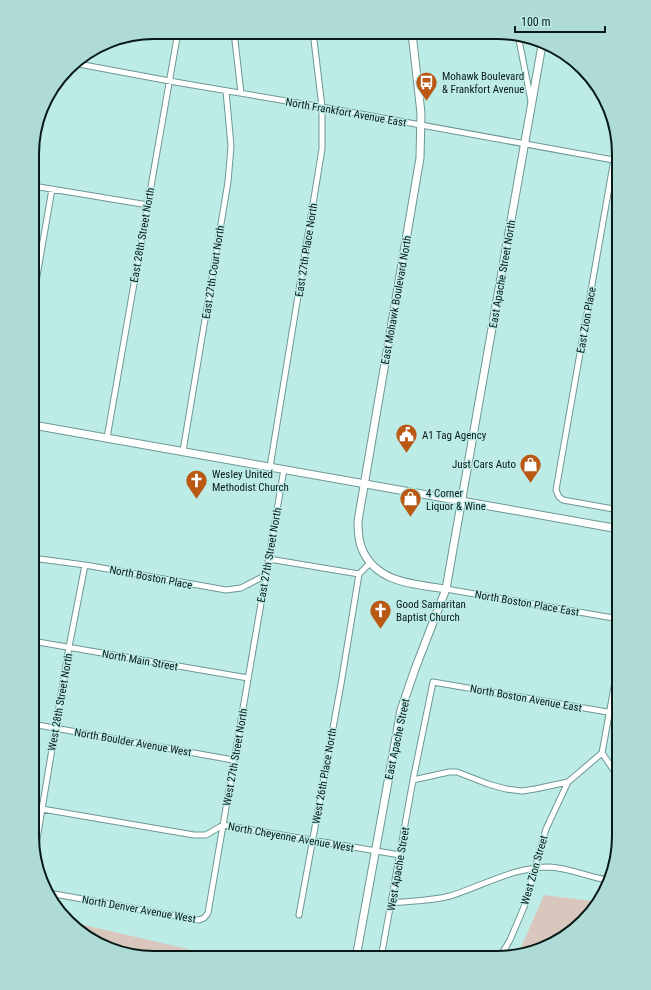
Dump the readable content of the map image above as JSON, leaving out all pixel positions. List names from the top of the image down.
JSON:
{
  "streets": {
    "main road": [
      "East Apache Street North",
      "East Mohawk Boulevard North",
      "North Boston Place East",
      "East Apache Street"
    ],
    "street": [
      "North Frankfort Avenue East",
      "East 28th Street North",
      "East 27th Place North",
      "East 27th Court North",
      "East Zion Place",
      "East 27th Street North",
      "North Boston Place",
      "North Main Street",
      "North Boston Avenue East",
      "West 28th Street North",
      "North Boulder Avenue West",
      "West 27th Street North",
      "West 26th Place North",
      "North Cheyenne Avenue West",
      "West Apache Street",
      "West Zion Street",
      "North Denver Avenue West"
    ]
  },
  "crossings": [
    ["North Frankfort Avenue East", "East 28th Street North"],
    ["North Frankfort Avenue East", "East 27th Place North"],
    ["North Frankfort Avenue East", "East 27th Court North"],
    ["North Frankfort Avenue East", "East Apache Street North"],
    ["North Frankfort Avenue East", "East Mohawk Boulevard North"],
    ["East Apache Street North", "East Apache Street"],
    ["East Mohawk Boulevard North", "North Boston Place East"],
    ["East 27th Street North", "North Boston Place"],
    ["East 27th Street North", "West 27th Street North"],
    ["North Boston Place East", "East Apache Street"],
    ["North Main Street", "West 28th Street North"],
    ["North Main Street", "West 27th Street North"],
    ["North Boston Avenue East", "West Apache Street"],
    ["West 28th Street North", "North Boulder Avenue West"],
    ["West 28th Street North", "North Cheyenne Avenue West"],
    ["East Apache Street", "North Cheyenne Avenue West"],
    ["North Boulder Avenue West", "West 27th Street North"],
    ["West 27th Street North", "North Cheyenne Avenue West"],
    ["West 27th Street North", "North Denver Avenue West"],
    ["West 26th Place North", "North Cheyenne Avenue West"],
    ["North Cheyenne Avenue West", "West Apache Street"]
  ],
  "places": {
    "bus stop": ["Mohawk Boulevard & Frankfort Avenue"],
    "public building": ["A1 Tag Agency"],
    "shop": ["Just Cars Auto", "4 Corner Liquor & Wine"],
    "church": ["Wesley United Methodist Church", "Good Samaritan Baptist Church"]
  },
  "scale_bar": "100 m"
}
